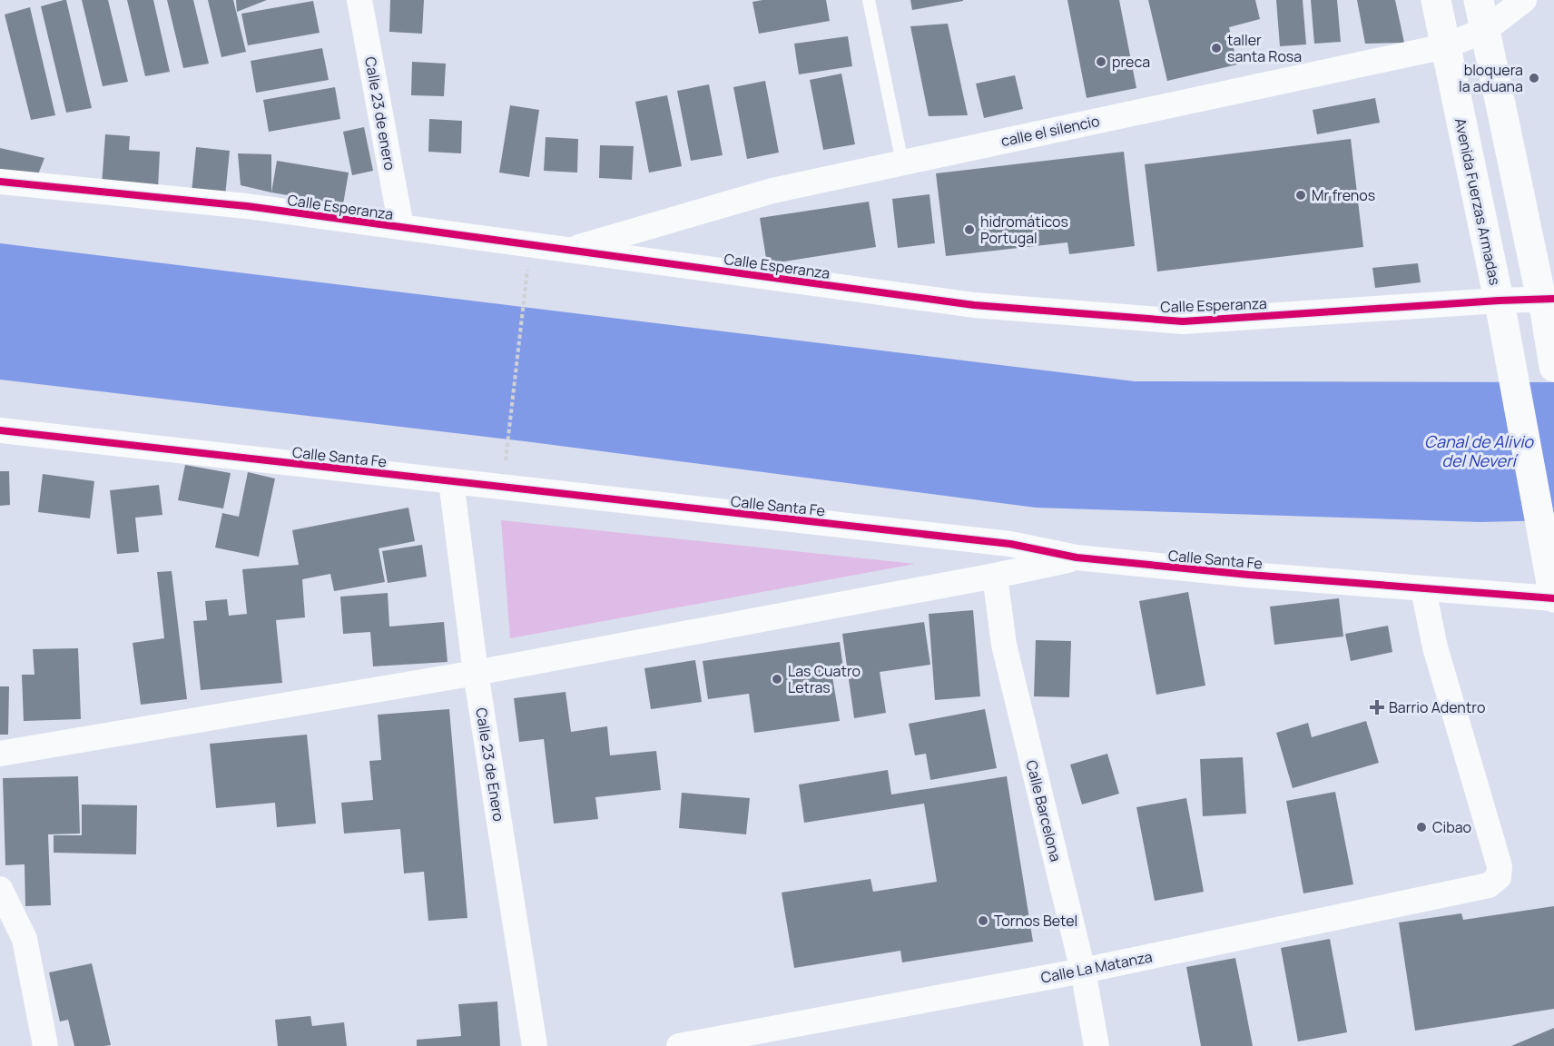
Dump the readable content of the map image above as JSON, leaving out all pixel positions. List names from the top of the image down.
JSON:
{
  "streets": {
    "street": [
      "Calle 23 de enero",
      "calle el silencio",
      "Avenida Fuerzas Armadas",
      "Calle Esperanza",
      "Calle Santa Fe",
      "Calle 23 de Enero",
      "Calle Barcelona",
      "Calle La Matanza"
    ]
  },
  "crossings": [
    ["Calle 23 de enero", "Calle Esperanza"],
    ["calle el silencio", "Avenida Fuerzas Armadas"],
    ["calle el silencio", "Calle Esperanza"],
    ["Avenida Fuerzas Armadas", "Calle Esperanza"],
    ["Avenida Fuerzas Armadas", "Calle Santa Fe"],
    ["Calle Santa Fe", "Calle 23 de Enero"],
    ["Calle Santa Fe", "Calle La Matanza"],
    ["Calle Barcelona", "Calle La Matanza"]
  ],
  "water": ["Canal de Alivio del Neverí"],
  "places": {
    "other": [
      "taller santa Rosa",
      "preca",
      "bloquera la aduana",
      "Mr frenos",
      "hidromáticos Portugal",
      "Las Cuatro Letras",
      "Cibao",
      "Tornos Betel"
    ],
    "health": ["Barrio Adentro"]
  }
}
